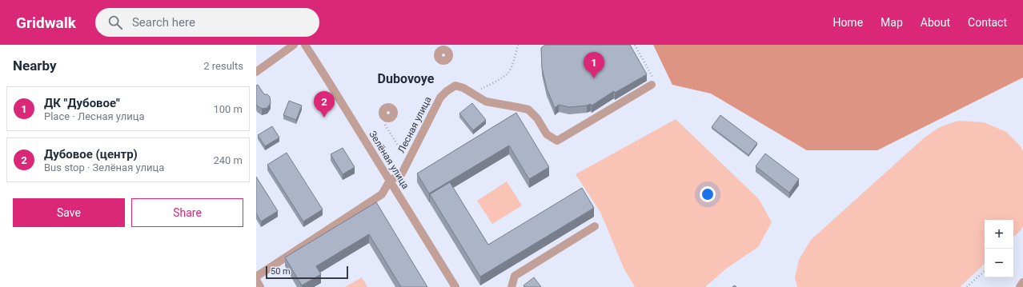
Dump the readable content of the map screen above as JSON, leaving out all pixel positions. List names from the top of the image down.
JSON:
{
  "streets": {
    "street": ["Лесная улица", "Зелёная улица"]
  },
  "crossings": [
    ["Лесная улица", "Зелёная улица"]
  ],
  "districts": ["Dubovoye"],
  "scale_bar": "50 m",
  "page": {
    "header": "Gridwalk",
    "search": "Search here",
    "nav": [
      "Home",
      "Map",
      "About",
      "Contact"
    ],
    "heading": ["Nearby", "2 results"],
    "pins": ["1", "2"],
    "list": [
      {
        "mark": "1",
        "name": "ДК \"Дубовое\"",
        "note": "Place · Лесная улица",
        "value": "100 m"
      },
      {
        "mark": "2",
        "name": "Дубовое (центр)",
        "note": "Bus stop · Зелёная улица",
        "value": "240 m"
      }
    ],
    "buttons": ["Save", "Share"],
    "map_buttons": ["+", "−"],
    "scale": "50 m"
  }
}
